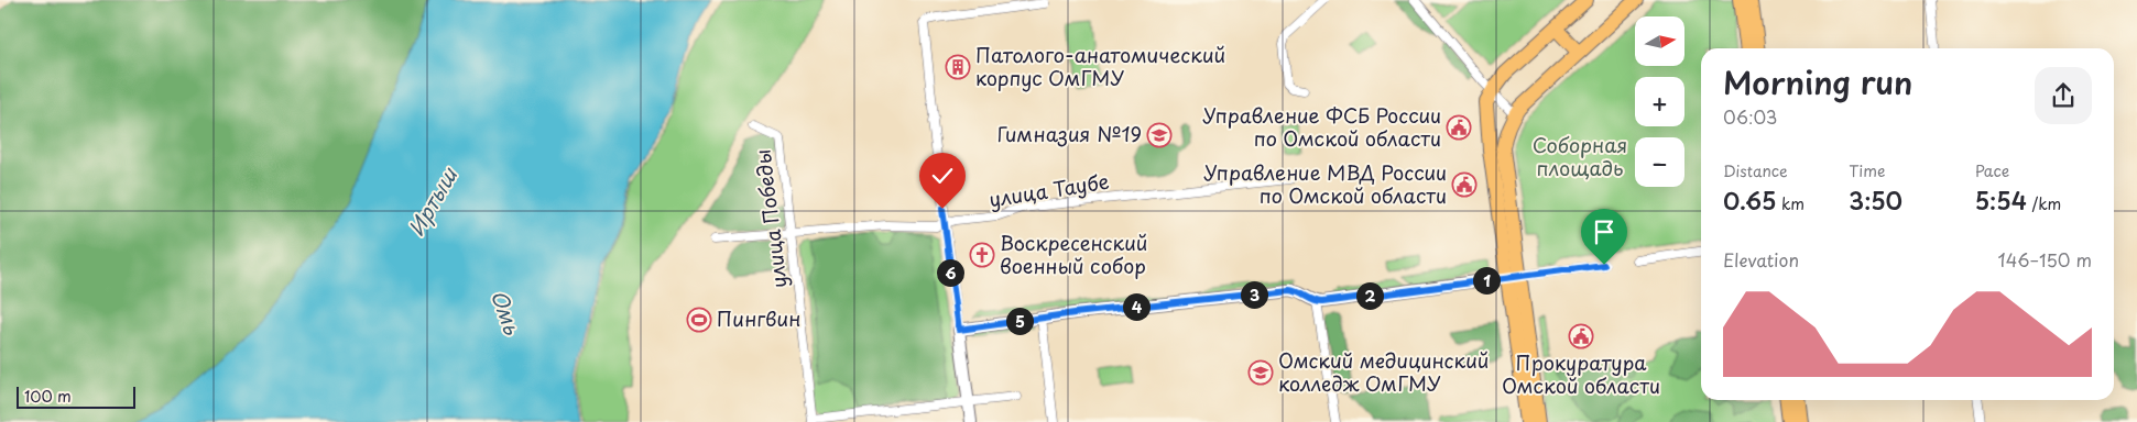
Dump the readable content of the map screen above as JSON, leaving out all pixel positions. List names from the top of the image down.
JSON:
{
  "streets": {
    "street": ["улица Таубе", "улица Победы"]
  },
  "crossings": [
    ["улица Таубе", "улица Победы"]
  ],
  "water": ["Иртыш", "Омь"],
  "parks": ["Соборная площадь"],
  "places": {
    "building": ["Патолого-анатомический корпус ОмГМУ"],
    "public building": ["Управление ФСБ России по Омской области", "Управление МВД России по Омской области", "Прокуратура Омской области"],
    "school or university": ["Гимназия №19", "Омский медицинский колледж ОмГМУ"],
    "church": ["Воскресенский военный собор"],
    "sports": ["Пингвин"]
  },
  "scale_bar": "100 m",
  "north": "right",
  "page": {
    "map_buttons": ["+", "−"],
    "heading": ["Morning run", "06:03"],
    "stats": [
      ["Distance", "0.65 km"],
      ["Time", "3:50"],
      ["Pace", "5:54 /km"]
    ],
    "chart": ["Elevation", "146–150 m"],
    "pins": [
      "6",
      "1",
      "3",
      "2",
      "4",
      "5"
    ],
    "scale": "100 m"
  }
}
